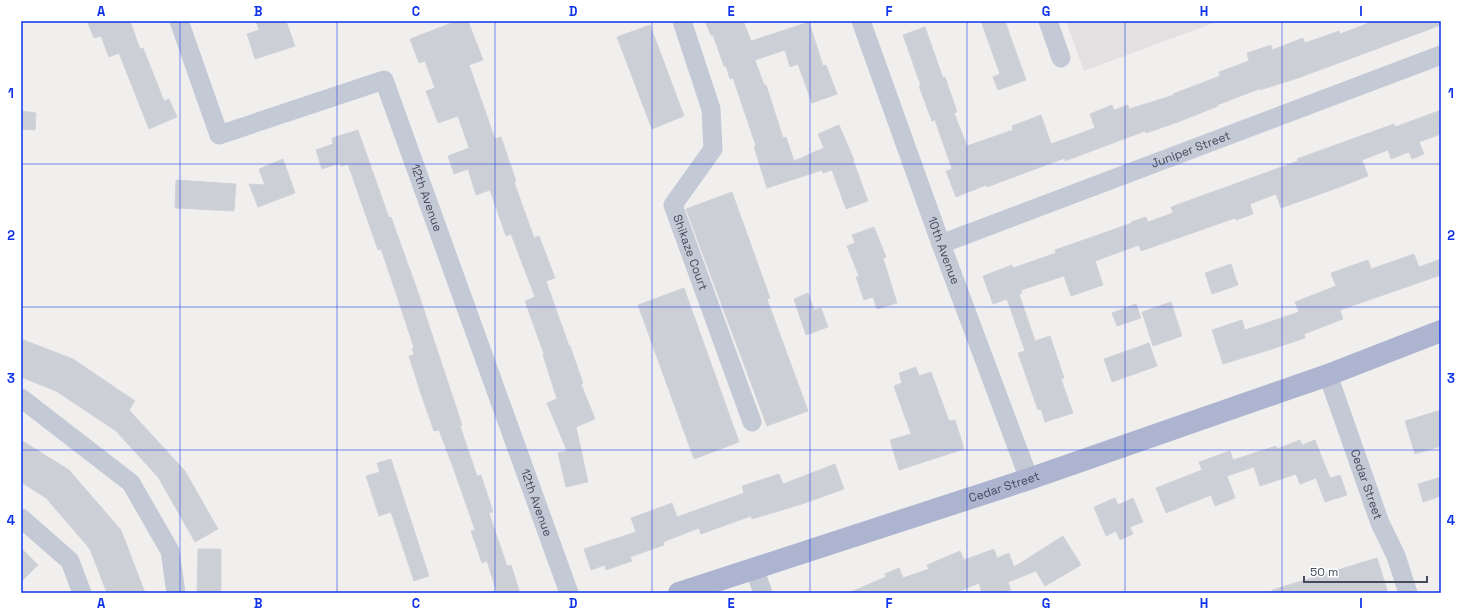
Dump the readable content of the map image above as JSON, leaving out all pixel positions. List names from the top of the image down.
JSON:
{
  "streets": {
    "main road": ["Cedar Street"],
    "street": [
      "Juniper Street",
      "12th Avenue",
      "10th Avenue",
      "Shikaze Court"
    ]
  },
  "crossings": [
    ["Juniper Street", "10th Avenue"],
    ["10th Avenue", "Cedar Street"]
  ],
  "scale_bar": "50 m",
  "grid": {
    "columns": [
      "A",
      "B",
      "C",
      "D",
      "E",
      "F",
      "G",
      "H",
      "I"
    ],
    "rows": [
      "1",
      "2",
      "3",
      "4"
    ]
  }
}
